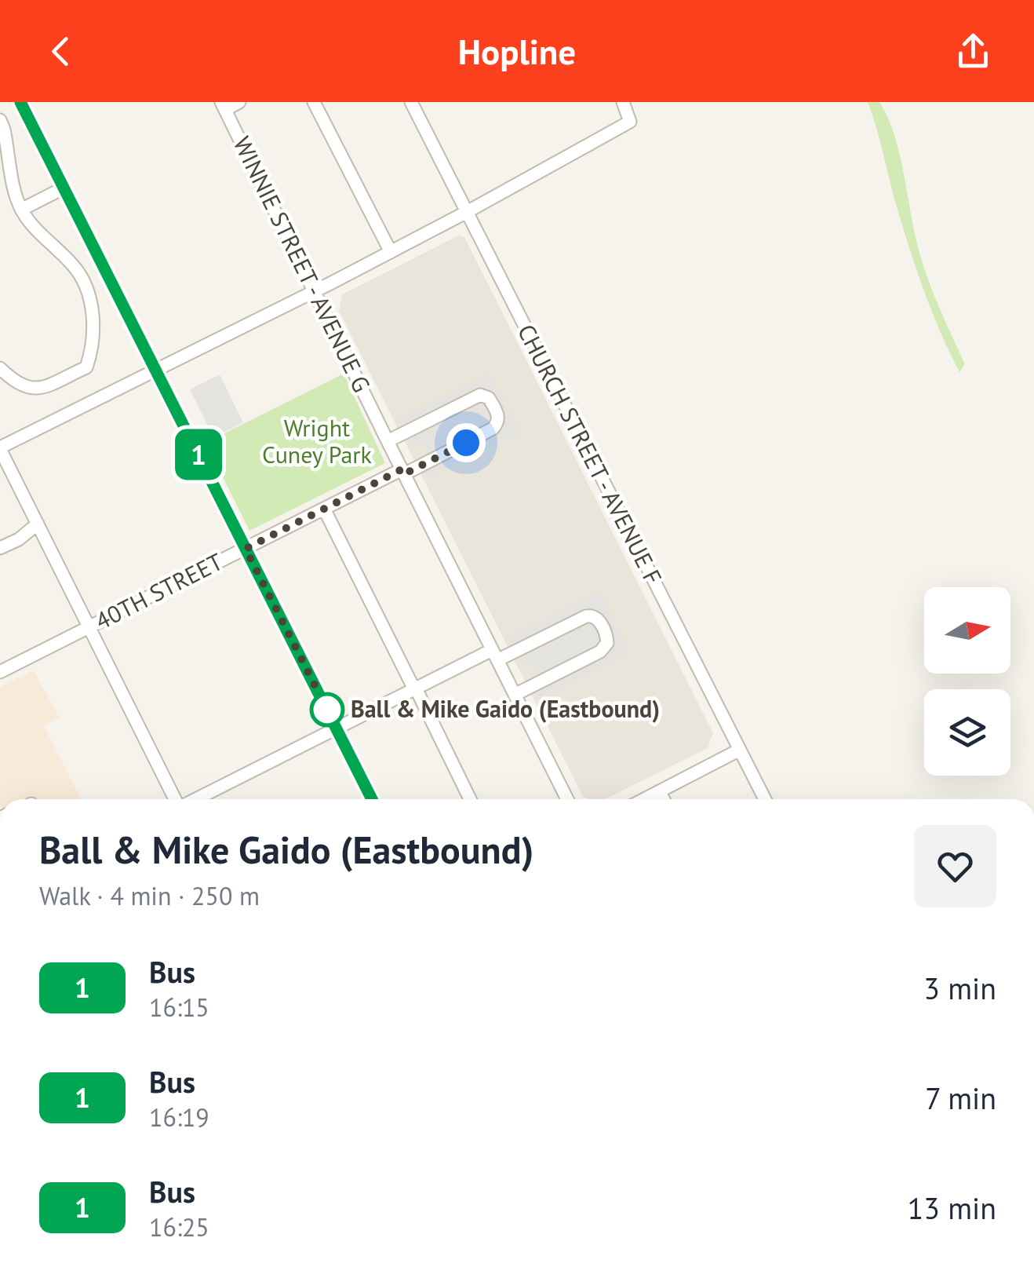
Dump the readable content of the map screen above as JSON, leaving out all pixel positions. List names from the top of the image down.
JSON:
{
  "streets": {
    "street": ["WINNIE STREET - AVENUE G", "CHURCH STREET - AVENUE F", "40TH STREET"]
  },
  "crossings": [
    ["WINNIE STREET - AVENUE G", "40TH STREET"]
  ],
  "parks": ["Wright Cuney Park"],
  "places": ["Ball & Mike Gaido (Eastbound)"],
  "lines": ["bus line 1"],
  "north": "right",
  "page": {
    "header": "Hopline",
    "on_map": "1",
    "heading": ["Ball & Mike Gaido (Eastbound)", "Walk · 4 min · 250 m"],
    "list": [
      {
        "mark": "1",
        "name": "Bus",
        "note": "16:15",
        "value": "3 min"
      },
      {
        "mark": "1",
        "name": "Bus",
        "note": "16:19",
        "value": "7 min"
      },
      {
        "mark": "1",
        "name": "Bus",
        "note": "16:25",
        "value": "13 min"
      }
    ]
  }
}
